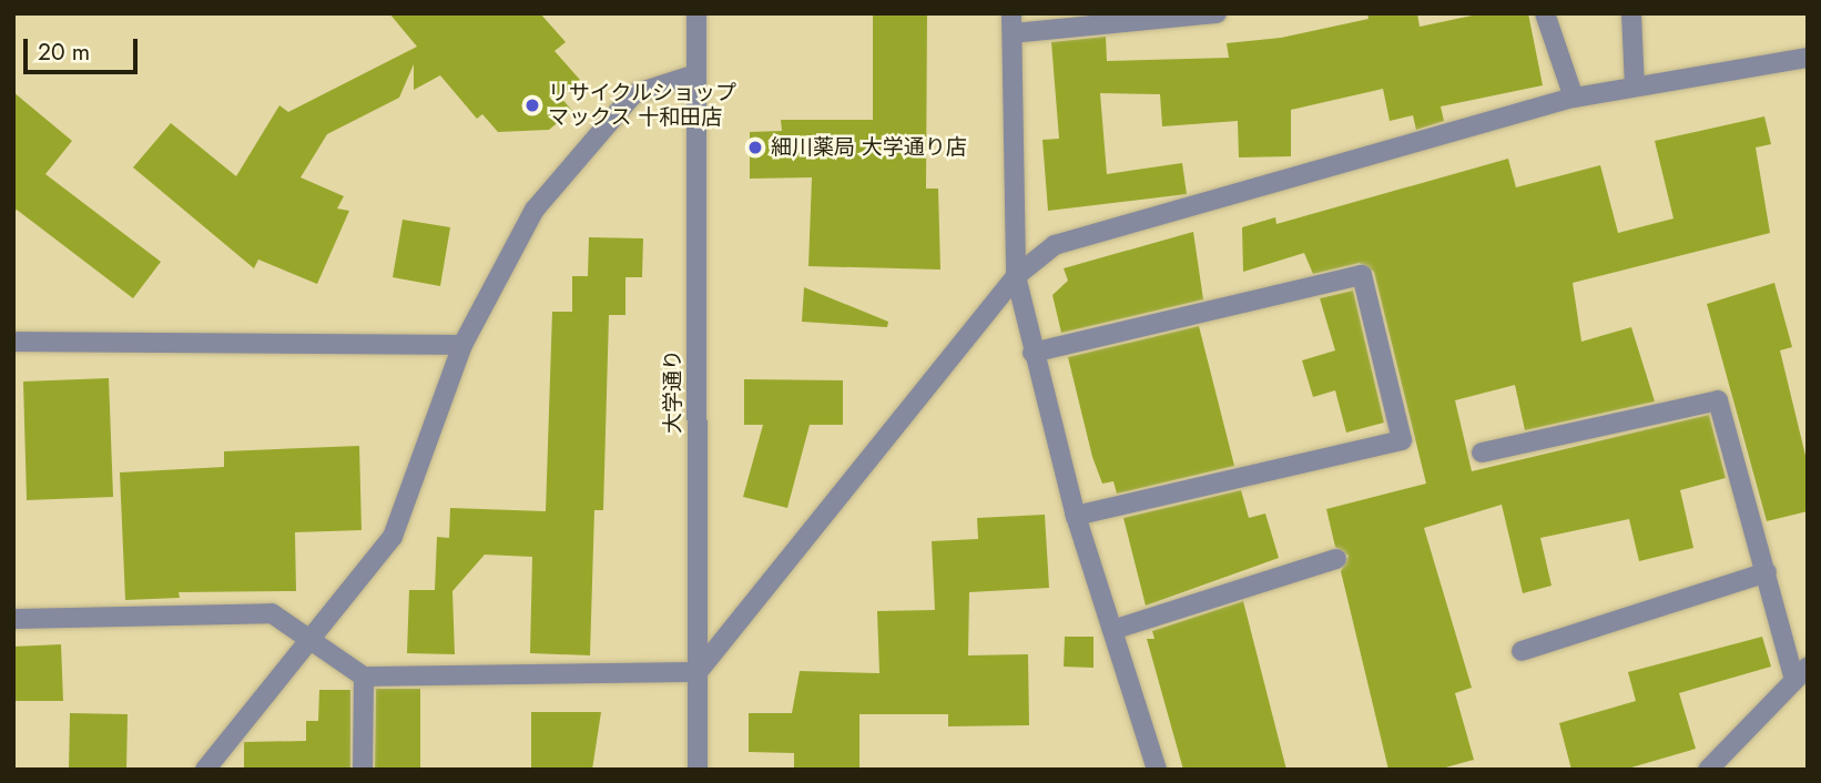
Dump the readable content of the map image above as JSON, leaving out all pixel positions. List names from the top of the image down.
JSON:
{
  "streets": {
    "street": ["大学通り"]
  },
  "places": ["リサイクルショップ マックス 十和田店", "細川薬局 大学通り店"],
  "scale_bar": "20 m"
}
